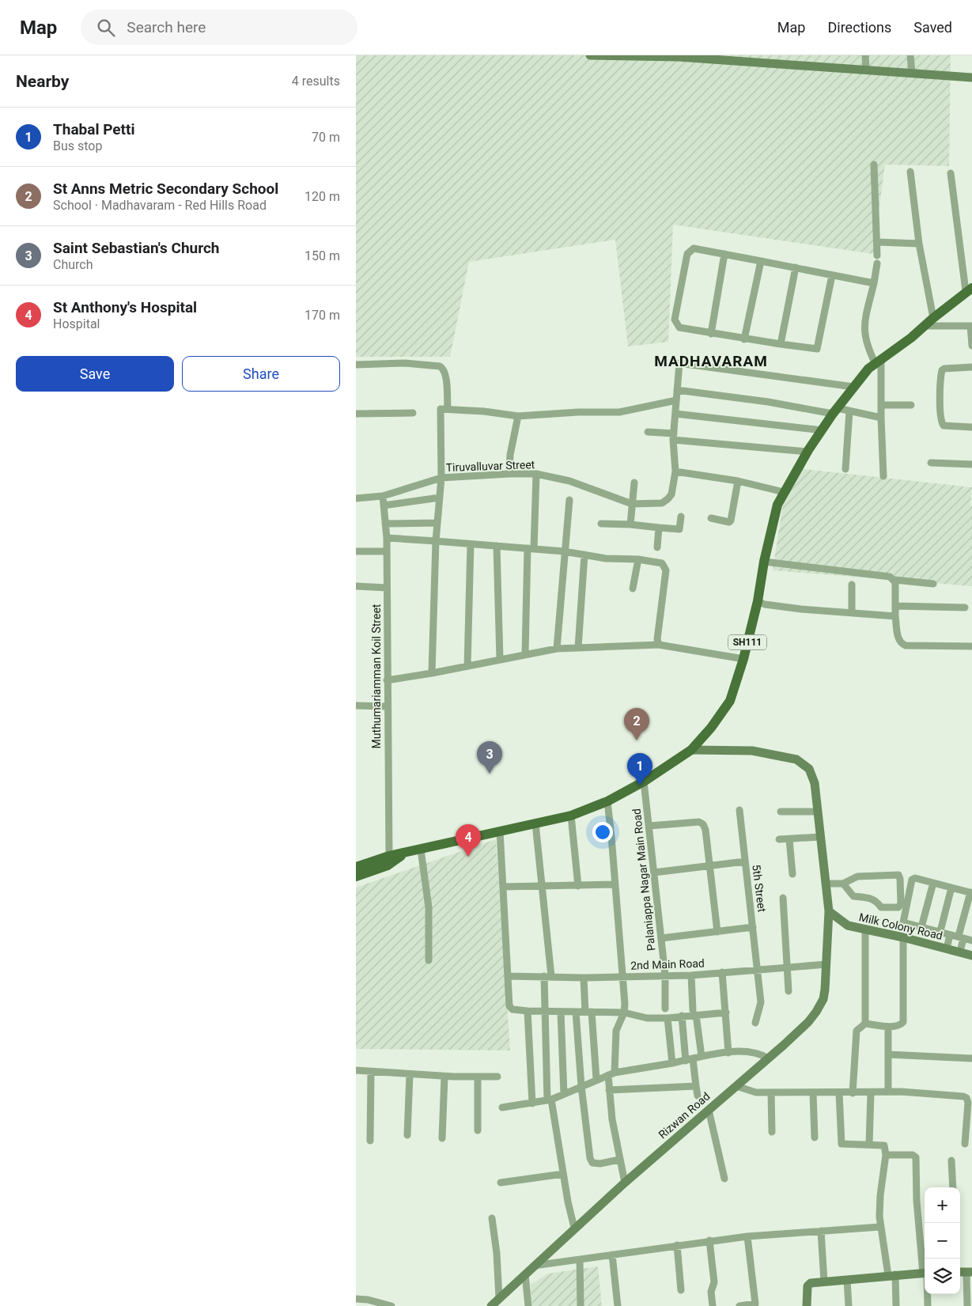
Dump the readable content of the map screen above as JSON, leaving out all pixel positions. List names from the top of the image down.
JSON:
{
  "streets": {
    "main road": ["SH111"],
    "street": [
      "Tiruvalluvar Street",
      "Muthumariamman Koil Street",
      "Palaniappa Nagar Main Road",
      "5th Street",
      "Milk Colony Road",
      "2nd Main Road",
      "Rizwan Road"
    ]
  },
  "crossings": [
    ["Tiruvalluvar Street", "Muthumariamman Koil Street"],
    ["SH111", "Muthumariamman Koil Street"],
    ["SH111", "Palaniappa Nagar Main Road"],
    ["SH111", "Rizwan Road"],
    ["Palaniappa Nagar Main Road", "2nd Main Road"],
    ["5th Street", "2nd Main Road"],
    ["Milk Colony Road", "Rizwan Road"],
    ["2nd Main Road", "Rizwan Road"]
  ],
  "districts": ["MADHAVARAM"],
  "page": {
    "header": "Map",
    "search": "Search here",
    "nav": ["Map", "Directions", "Saved"],
    "heading": ["Nearby", "4 results"],
    "list": [
      {
        "mark": "1",
        "name": "Thabal Petti",
        "note": "Bus stop",
        "value": "70 m"
      },
      {
        "mark": "2",
        "name": "St Anns Metric Secondary School",
        "note": "School · Madhavaram - Red Hills Road",
        "value": "120 m"
      },
      {
        "mark": "3",
        "name": "Saint Sebastian's Church",
        "note": "Church",
        "value": "150 m"
      },
      {
        "mark": "4",
        "name": "St Anthony's Hospital",
        "note": "Hospital",
        "value": "170 m"
      }
    ],
    "buttons": ["Save", "Share"],
    "pins": [
      "2",
      "3",
      "1",
      "4"
    ],
    "map_buttons": ["+", "−"]
  }
}
